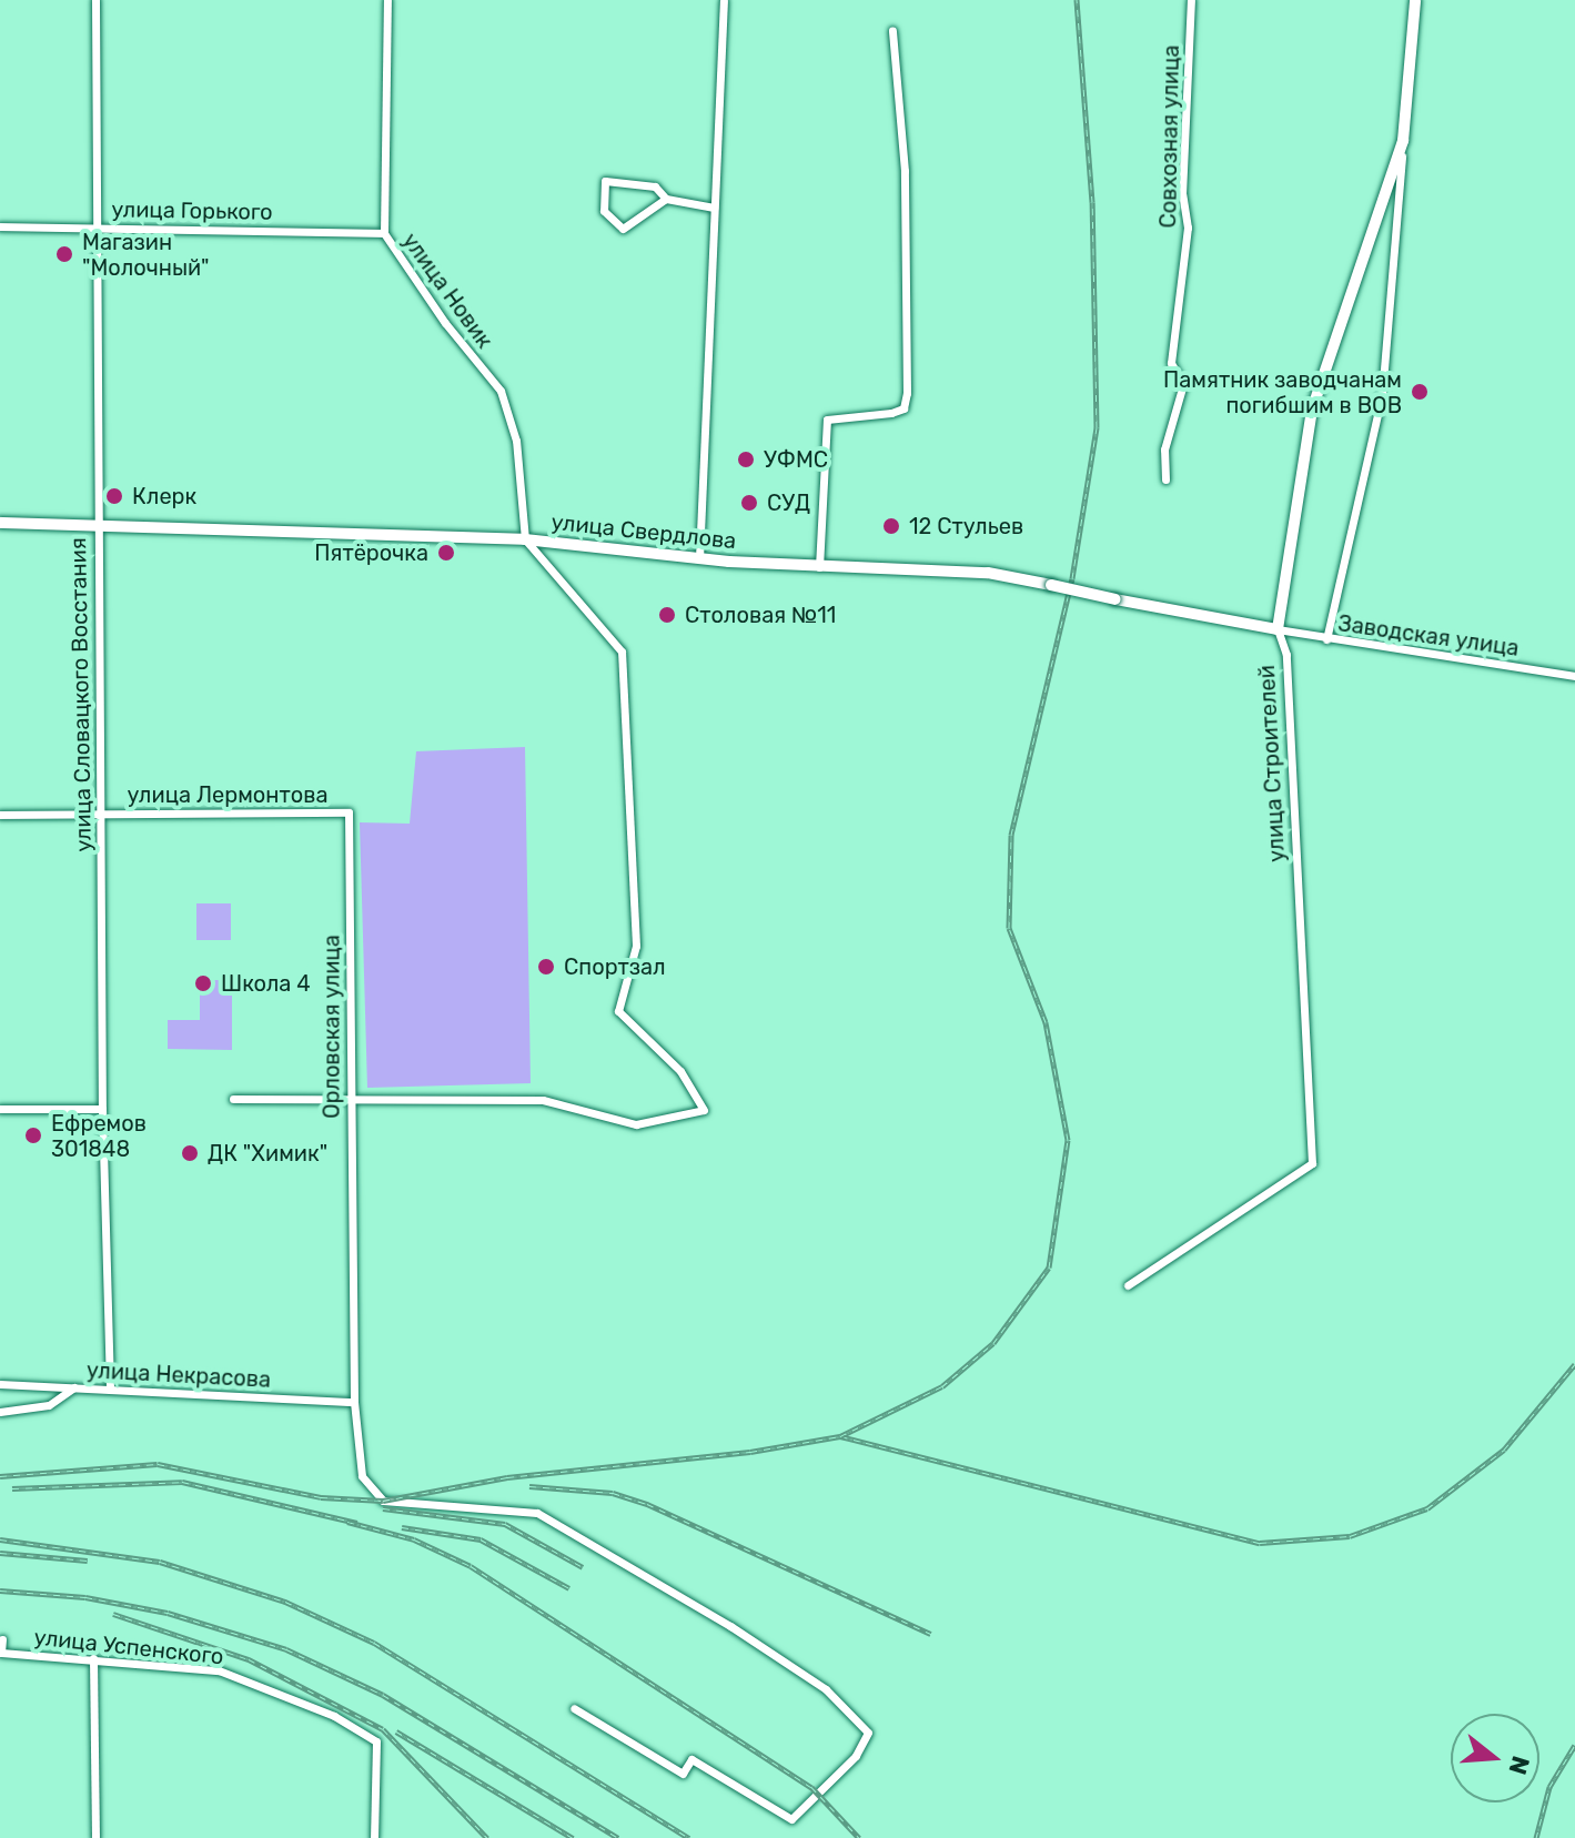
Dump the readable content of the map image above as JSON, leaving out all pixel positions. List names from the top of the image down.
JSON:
{
  "streets": {
    "main road": ["улица Свердлова", "улица Строителей"],
    "street": [
      "Совхозная улица",
      "улица Горького",
      "улица Новик",
      "Заводская улица",
      "улица Словацкого Восстания",
      "улица Лермонтова",
      "Орловская улица",
      "улица Некрасова",
      "улица Успенского"
    ]
  },
  "crossings": [
    ["улица Горького", "улица Новик"],
    ["улица Горького", "улица Словацкого Восстания"],
    ["улица Новик", "улица Свердлова"],
    ["улица Свердлова", "Заводская улица"],
    ["улица Свердлова", "улица Словацкого Восстания"],
    ["улица Свердлова", "улица Строителей"],
    ["Заводская улица", "улица Строителей"],
    ["улица Словацкого Восстания", "улица Лермонтова"],
    ["улица Словацкого Восстания", "улица Некрасова"],
    ["улица Лермонтова", "Орловская улица"],
    ["Орловская улица", "улица Некрасова"]
  ],
  "places": [
    "Магазин \"Молочный\"",
    "Памятник заводчанам погибшим в ВОВ",
    "УФМС",
    "Клерк",
    "СУД",
    "12 Стульев",
    "Пятёрочка",
    "Столовая №11",
    "Спортзал",
    "Школа 4",
    "Ефремов 301848",
    "ДК \"Химик\""
  ],
  "north": "right"
}
